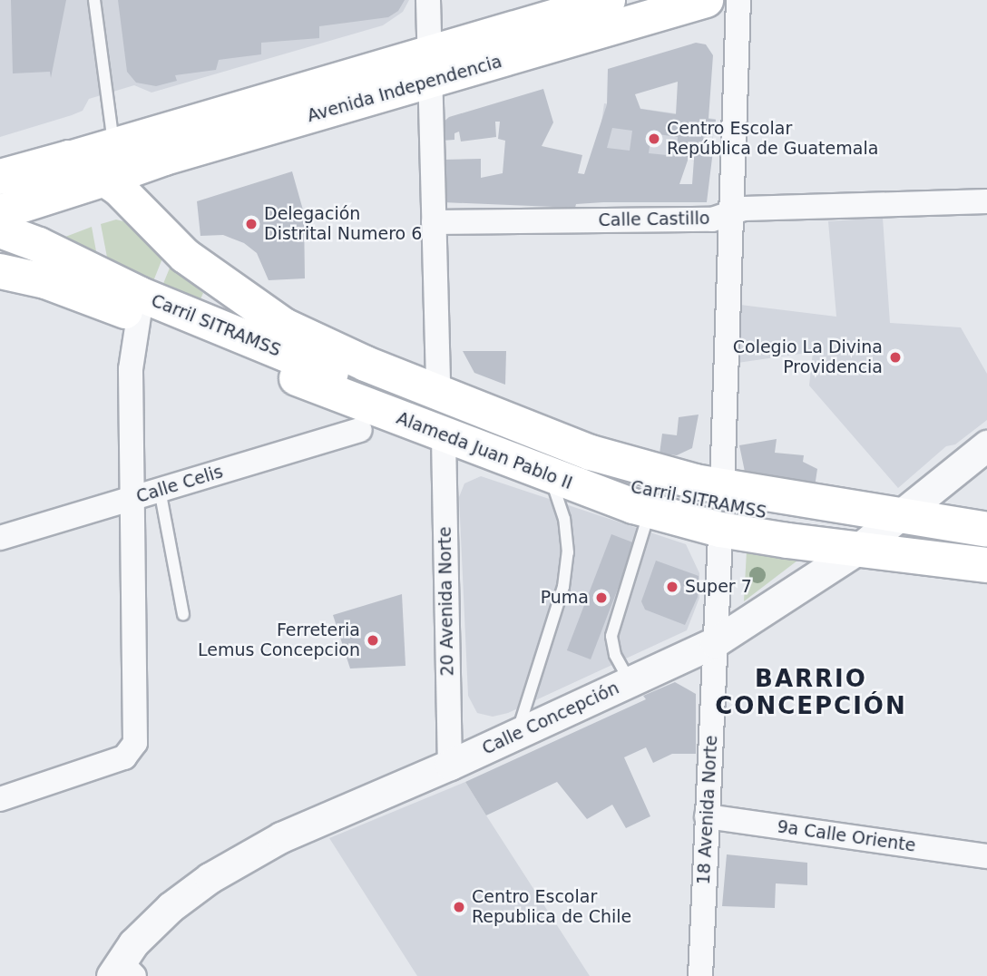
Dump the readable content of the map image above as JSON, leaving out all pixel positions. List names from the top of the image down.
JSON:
{
  "streets": {
    "main road": ["Avenida Independencia", "Carril SITRAMSS", "Alameda Juan Pablo II"],
    "street": [
      "Calle Castillo",
      "Calle Celis",
      "20 Avenida Norte",
      "Calle Concepción",
      "18 Avenida Norte",
      "9a Calle Oriente"
    ]
  },
  "crossings": [
    ["Avenida Independencia", "Alameda Juan Pablo II"],
    ["Carril SITRAMSS", "Alameda Juan Pablo II"],
    ["Carril SITRAMSS", "Calle Concepción"],
    ["Alameda Juan Pablo II", "20 Avenida Norte"],
    ["Alameda Juan Pablo II", "Calle Concepción"],
    ["Alameda Juan Pablo II", "18 Avenida Norte"],
    ["20 Avenida Norte", "Calle Concepción"],
    ["Calle Concepción", "18 Avenida Norte"],
    ["18 Avenida Norte", "9a Calle Oriente"]
  ],
  "districts": ["BARRIO CONCEPCIÓN"],
  "places": [
    "Centro Escolar República de Guatemala",
    "Delegación Distrital Numero 6",
    "Colegio La Divina Providencia",
    "Super 7",
    "Puma",
    "Ferreteria Lemus Concepcion",
    "Centro Escolar Republica de Chile"
  ]
}
